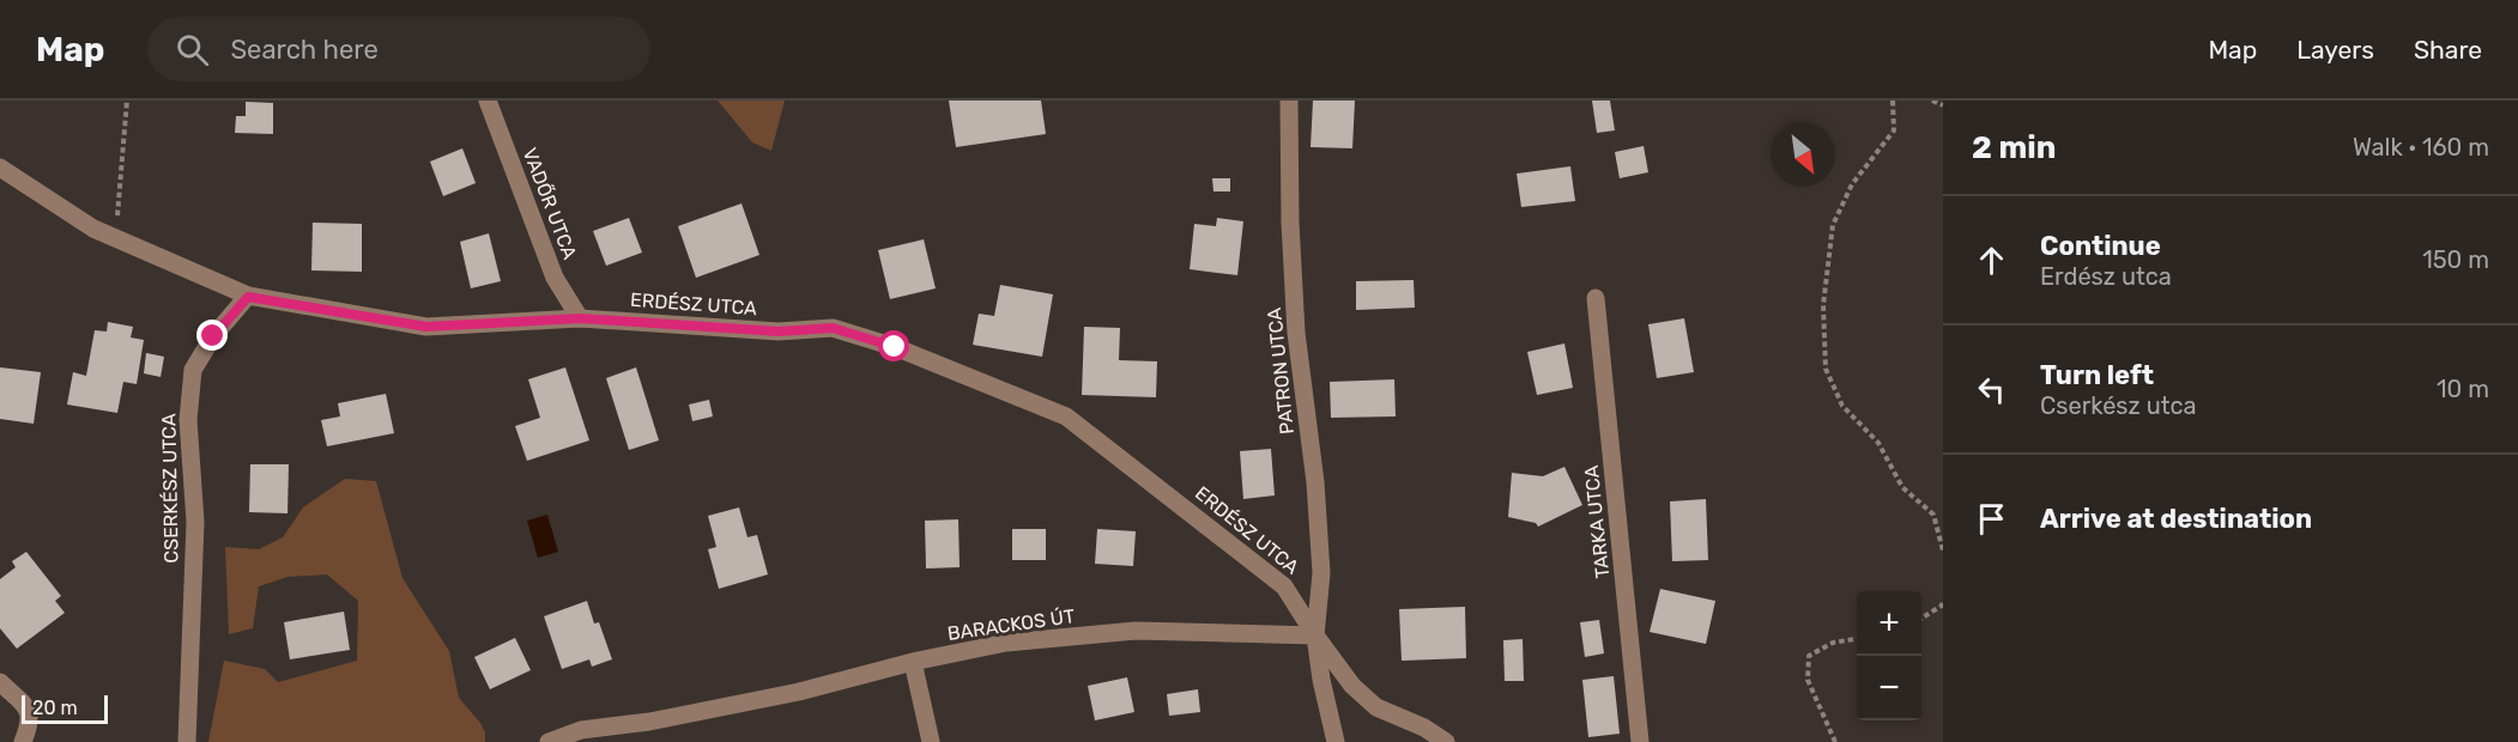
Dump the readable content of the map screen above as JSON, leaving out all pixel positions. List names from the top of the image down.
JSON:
{
  "streets": {
    "street": [
      "VADŐR UTCA",
      "ERDÉSZ UTCA",
      "PATRON UTCA",
      "CSERKÉSZ UTCA",
      "TARKA UTCA",
      "BARACKOS ÚT"
    ]
  },
  "crossings": [
    ["VADŐR UTCA", "ERDÉSZ UTCA"],
    ["ERDÉSZ UTCA", "PATRON UTCA"],
    ["ERDÉSZ UTCA", "CSERKÉSZ UTCA"],
    ["ERDÉSZ UTCA", "BARACKOS ÚT"],
    ["PATRON UTCA", "BARACKOS ÚT"]
  ],
  "scale_bar": "20 m",
  "north": "bottom right",
  "page": {
    "header": "Map",
    "search": "Search here",
    "nav": ["Map", "Layers", "Share"],
    "heading": ["2 min", "Walk · 160 m"],
    "list": [
      ["Continue", "Erdész utca", "150 m"],
      ["Turn left", "Cserkész utca", "10 m"],
      "Arrive at destination"
    ],
    "map_buttons": ["+", "−"],
    "scale": "20 m"
  }
}
